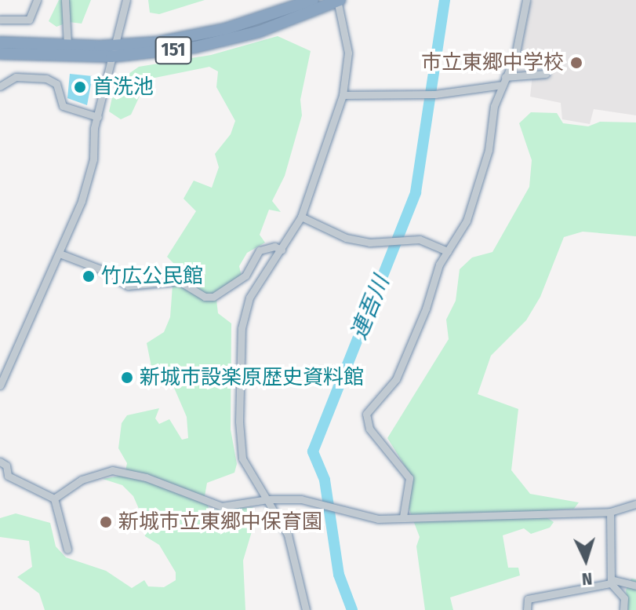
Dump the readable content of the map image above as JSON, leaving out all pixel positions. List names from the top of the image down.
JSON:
{
  "streets": {
    "highway": ["151"]
  },
  "water": ["連吾川"],
  "places": [
    "市立東郷中学校",
    "首洗池",
    "竹広公民館",
    "新城市設楽原歴史資料館",
    "新城市立東郷中保育園"
  ],
  "north": "bottom"
}
